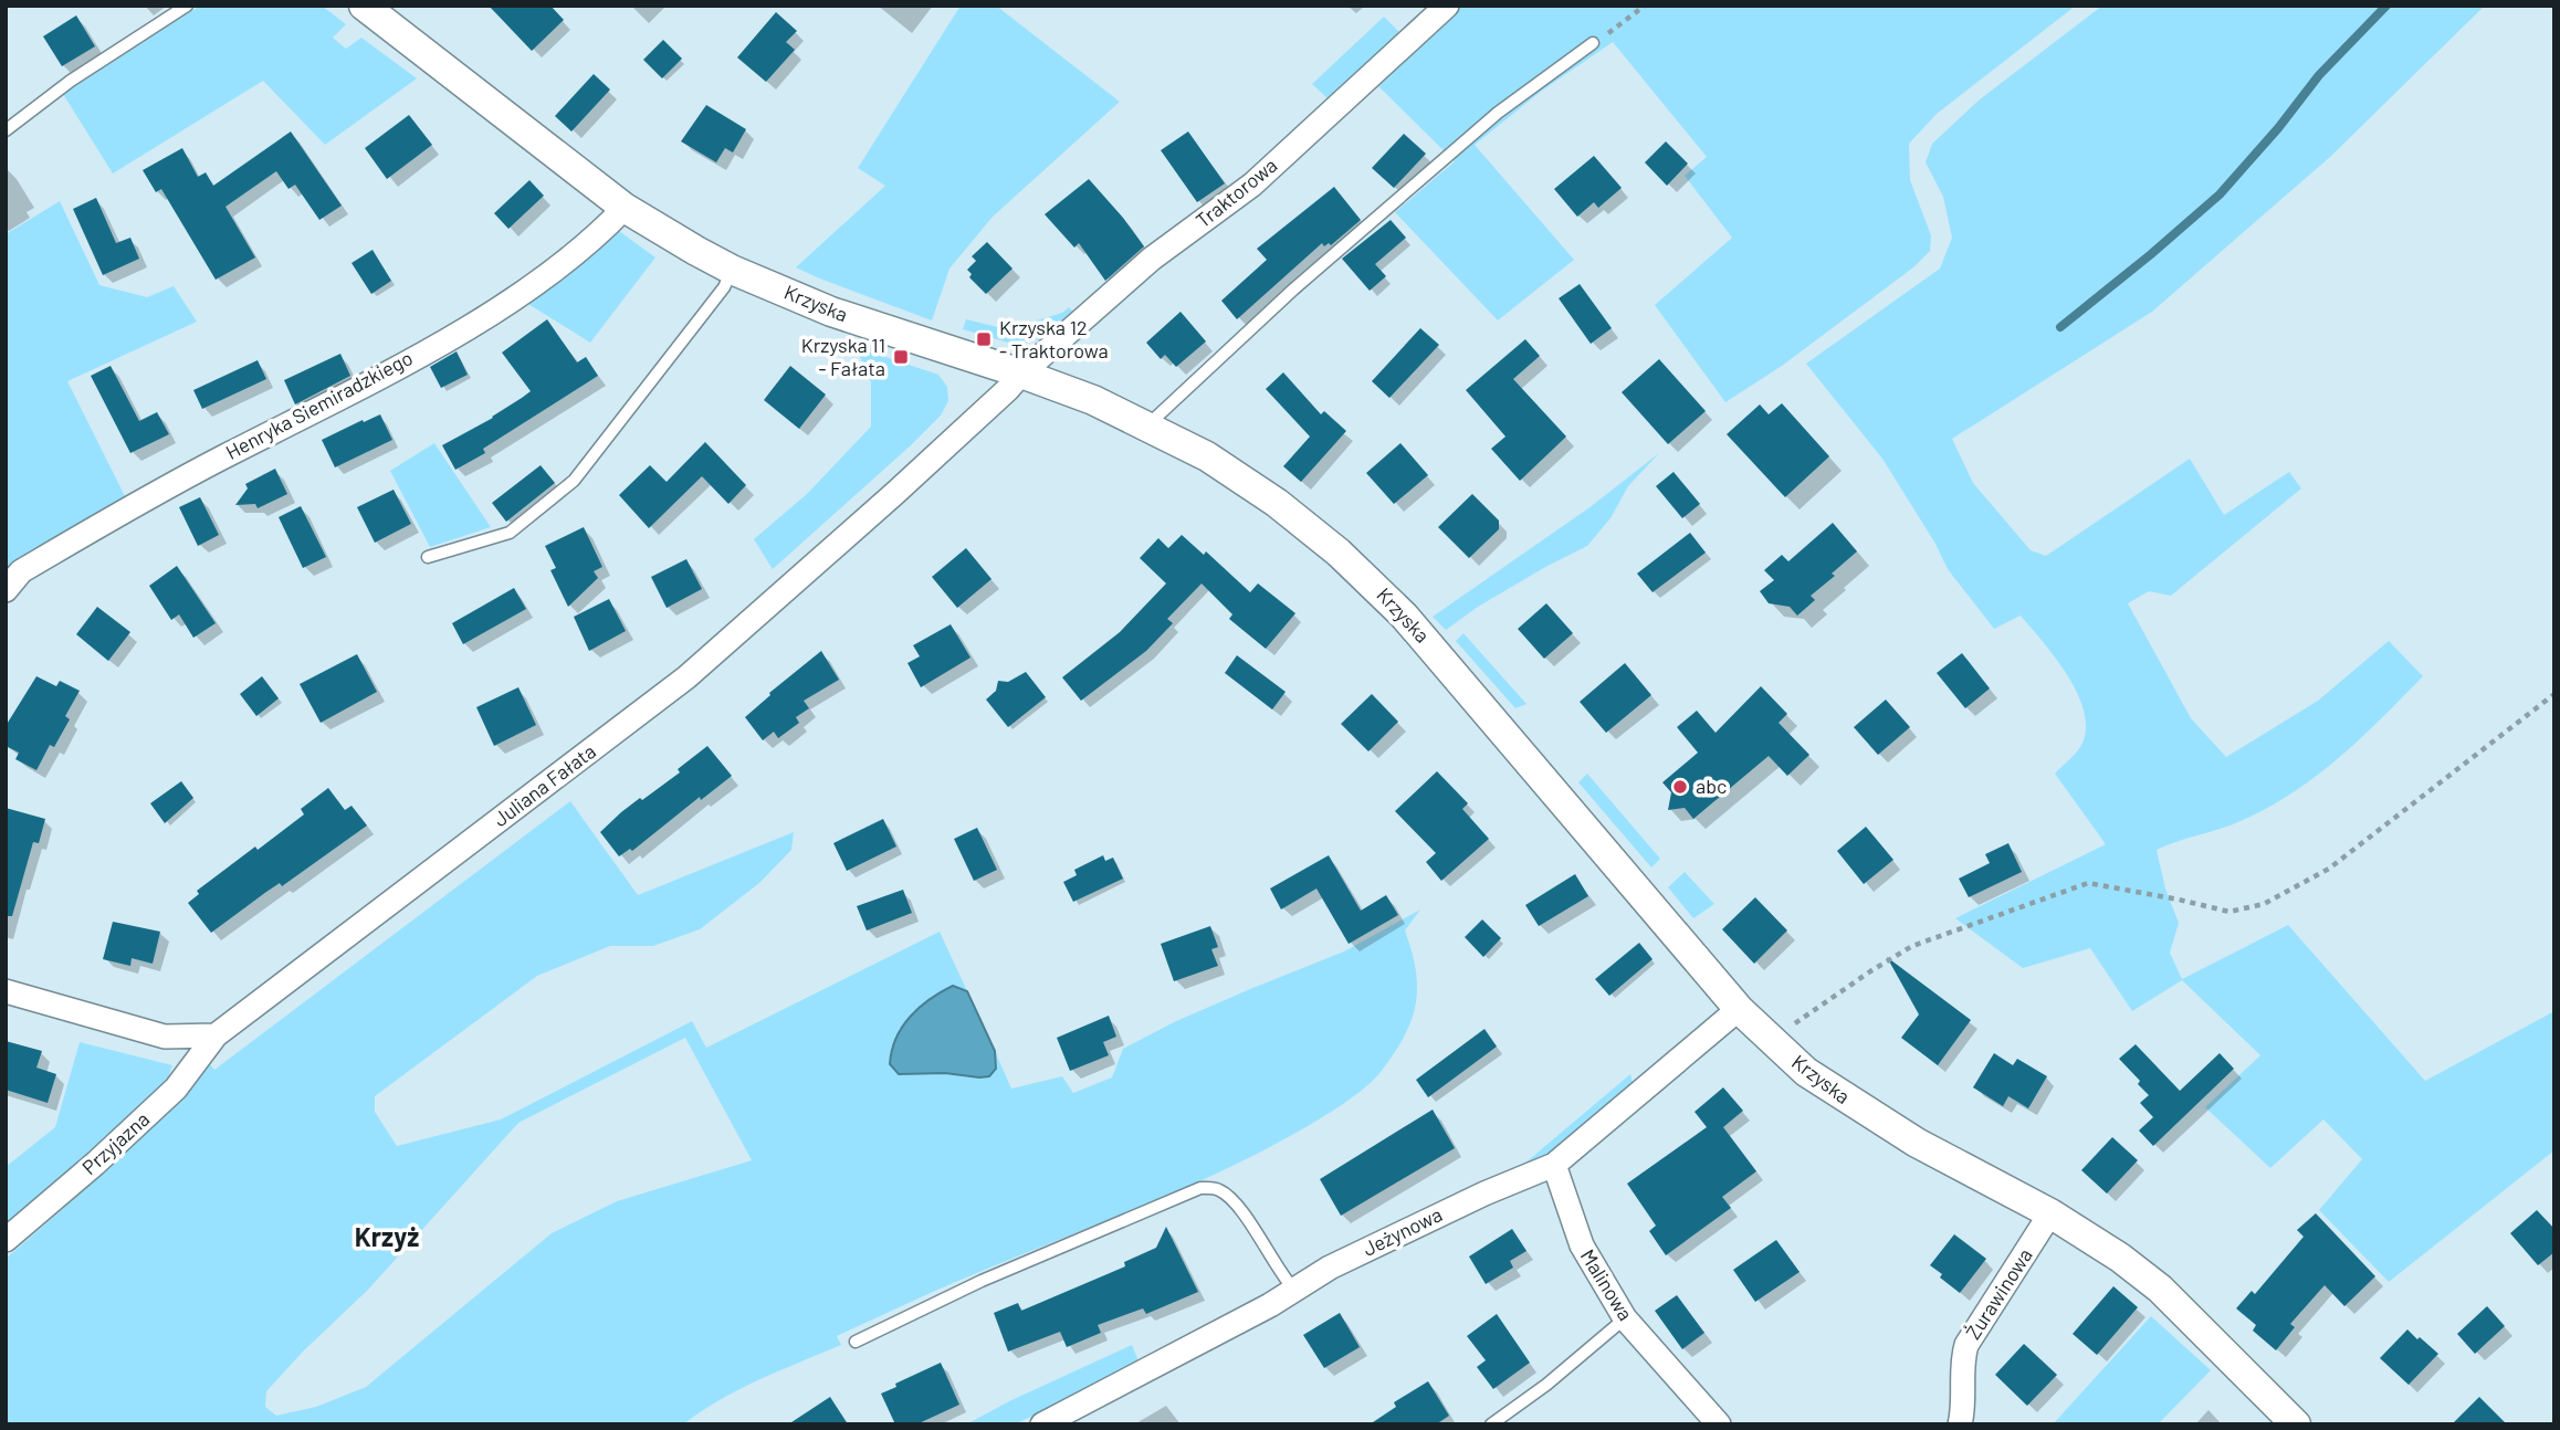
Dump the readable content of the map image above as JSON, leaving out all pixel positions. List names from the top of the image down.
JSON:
{
  "streets": {
    "street": [
      "Traktorowa",
      "Krzyska",
      "Henryka Siemiradzkiego",
      "Juliana Fałata",
      "Przyjazna",
      "Jeżynowa",
      "Malinowa",
      "Żurawinowa"
    ]
  },
  "crossings": [
    ["Traktorowa", "Krzyska"],
    ["Traktorowa", "Juliana Fałata"],
    ["Krzyska", "Henryka Siemiradzkiego"],
    ["Krzyska", "Juliana Fałata"],
    ["Krzyska", "Jeżynowa"],
    ["Krzyska", "Żurawinowa"],
    ["Juliana Fałata", "Przyjazna"],
    ["Jeżynowa", "Malinowa"]
  ],
  "districts": ["Krzyż"],
  "places": {
    "transit": ["Krzyska 12 - Traktorowa", "Krzyska 11 - Fałata"],
    "other": ["abc"]
  }
}
